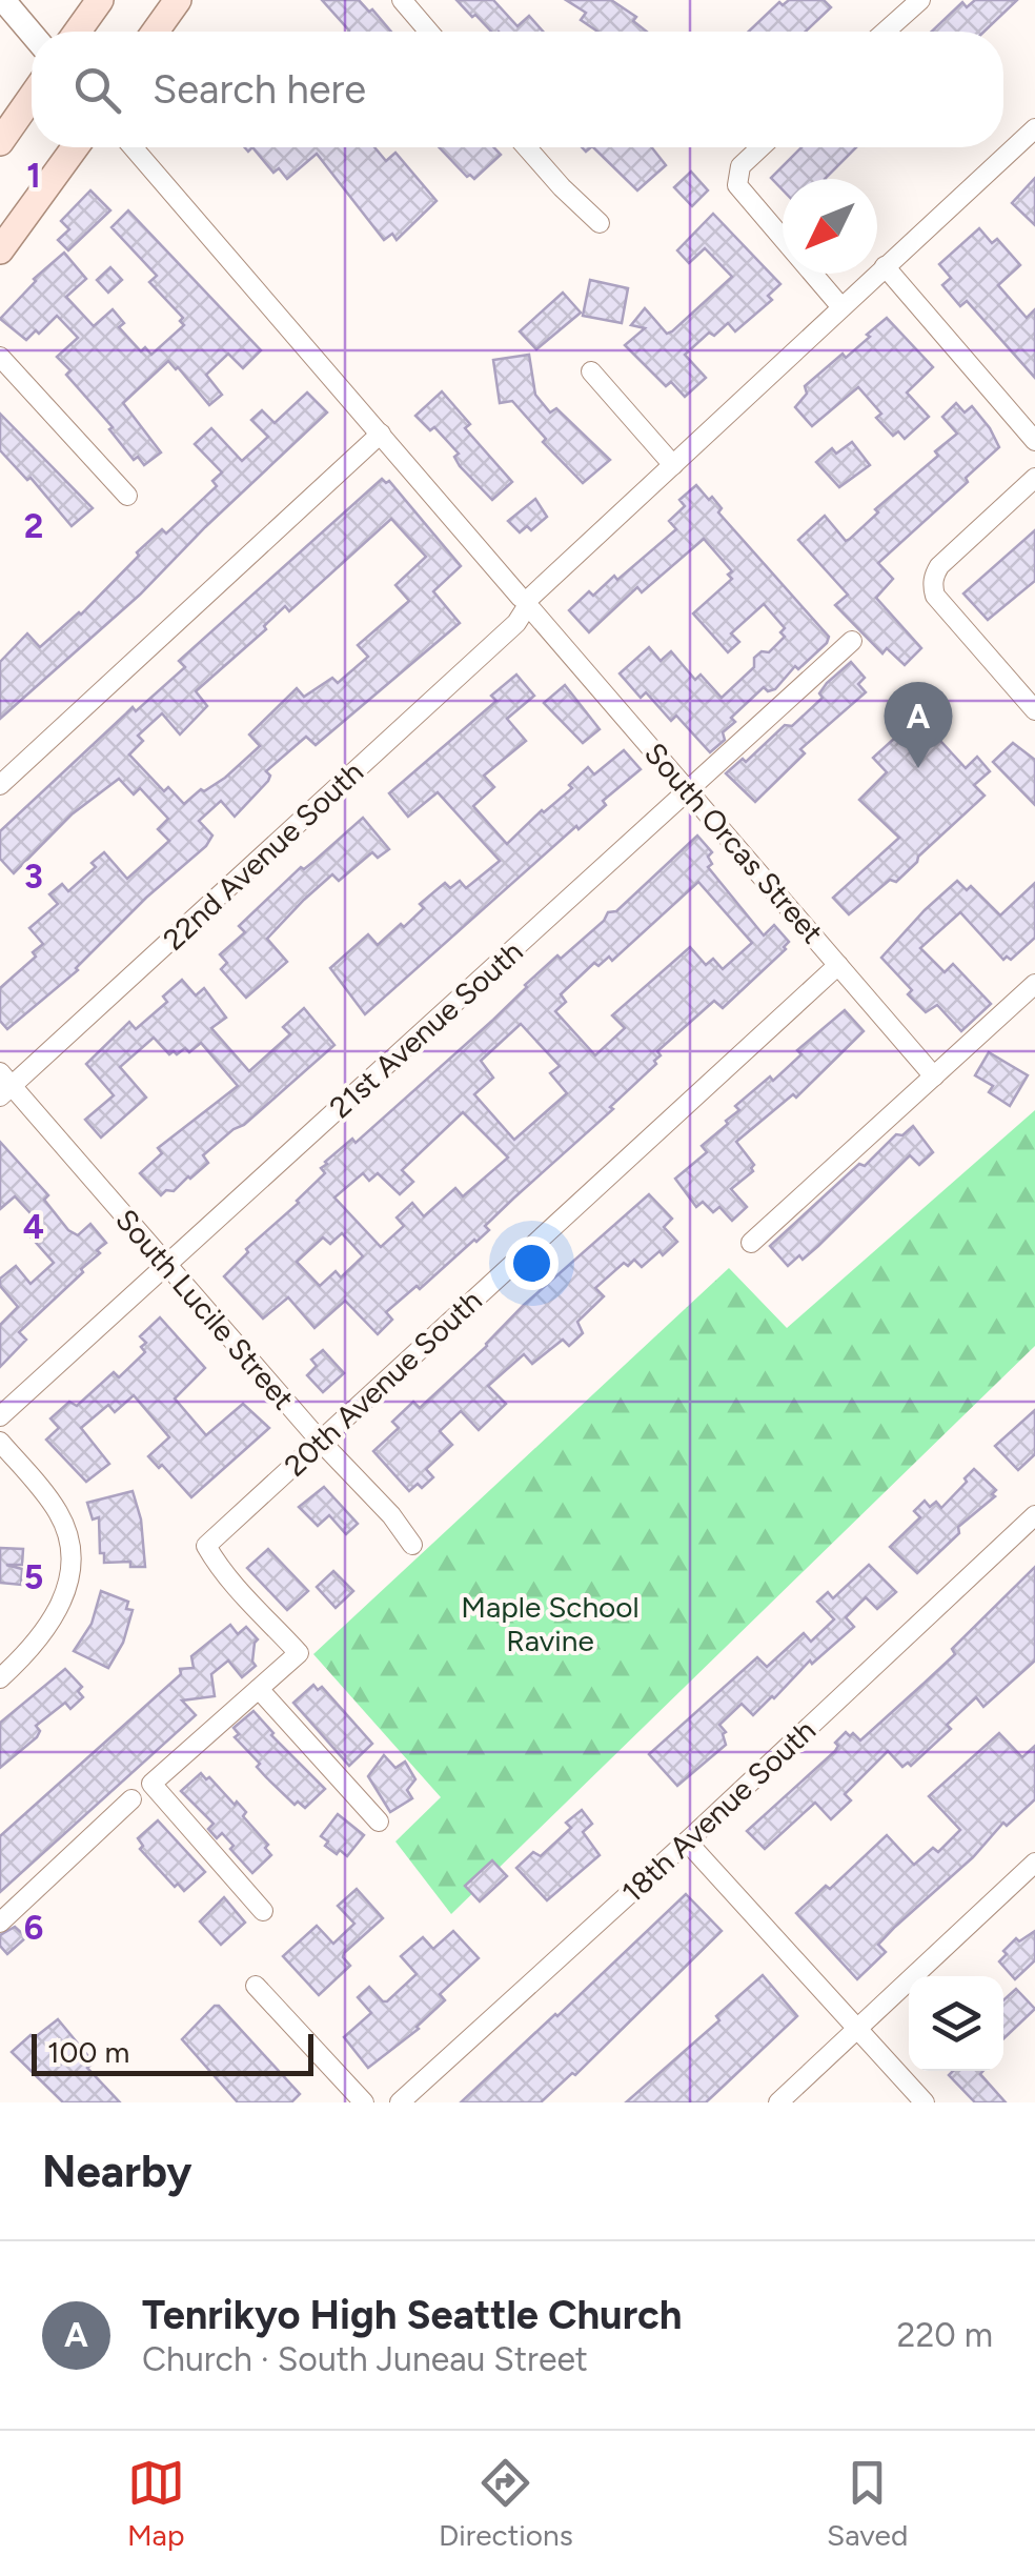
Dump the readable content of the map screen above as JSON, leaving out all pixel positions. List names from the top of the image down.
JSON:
{
  "streets": {
    "street": [
      "South Orcas Street",
      "22nd Avenue South",
      "21st Avenue South",
      "South Lucile Street",
      "20th Avenue South",
      "18th Avenue South"
    ]
  },
  "crossings": [
    ["South Orcas Street", "22nd Avenue South"],
    ["South Orcas Street", "21st Avenue South"],
    ["South Orcas Street", "20th Avenue South"],
    ["22nd Avenue South", "South Lucile Street"],
    ["21st Avenue South", "South Lucile Street"],
    ["South Lucile Street", "20th Avenue South"]
  ],
  "parks": ["Maple School Ravine"],
  "scale_bar": "100 m",
  "north": "bottom left",
  "page": {
    "search": "Search here",
    "pins": "A",
    "scale": "100 m",
    "heading": "Nearby",
    "list": [
      {
        "mark": "A",
        "name": "Tenrikyo High Seattle Church",
        "note": "Church · South Juneau Street",
        "value": "220 m"
      }
    ],
    "nav": ["Map", "Directions", "Saved"]
  },
  "grid": {
    "rows": [
      "1",
      "2",
      "3",
      "4",
      "5",
      "6"
    ]
  }
}
